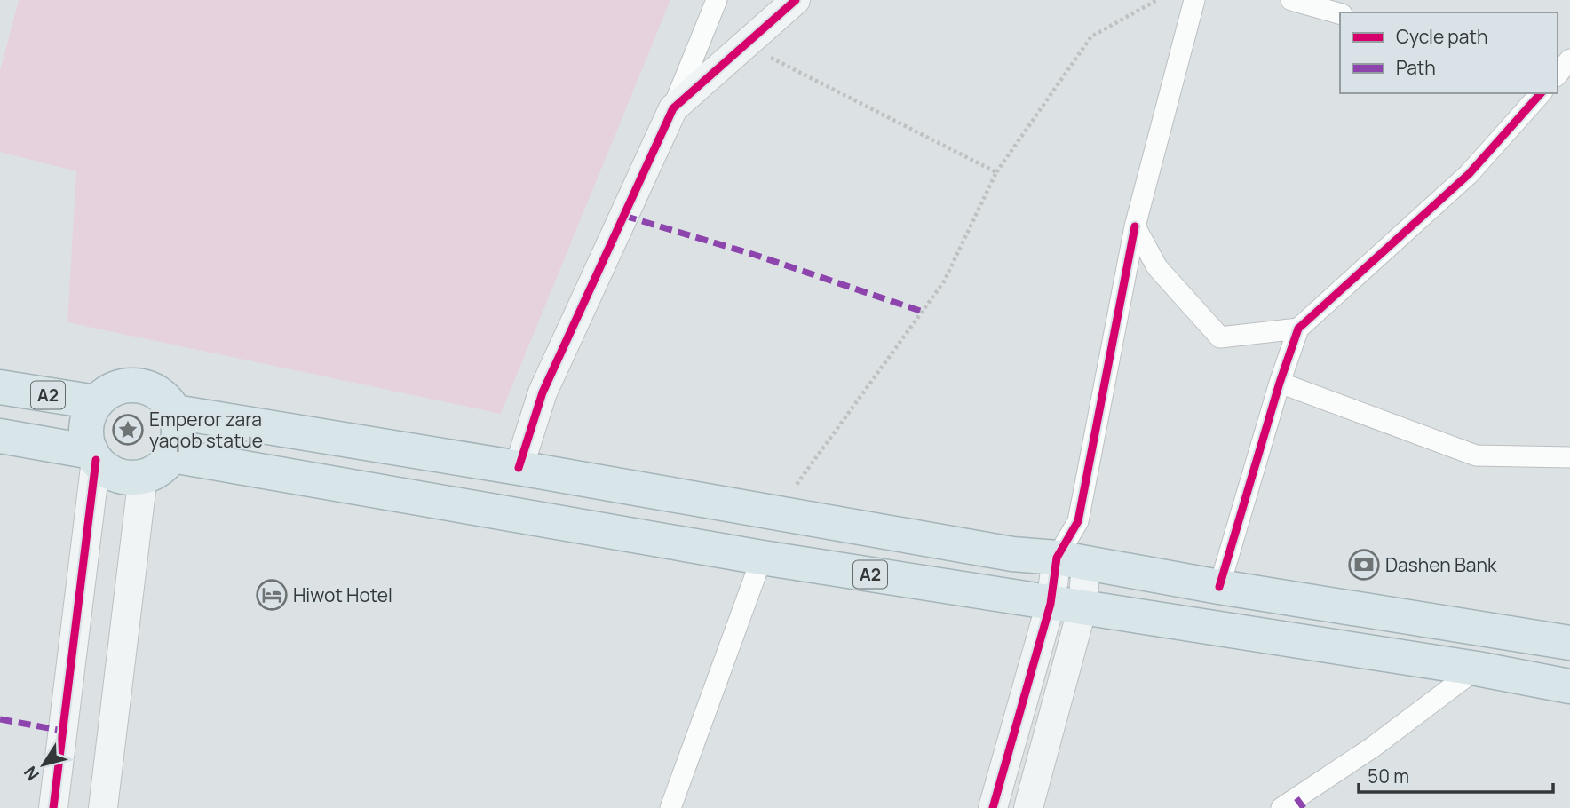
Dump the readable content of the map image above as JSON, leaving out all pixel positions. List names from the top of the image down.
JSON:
{
  "streets": {
    "highway": ["A2"]
  },
  "places": {
    "place": ["Emperor zara yaqob statue"],
    "bank": ["Dashen Bank"],
    "hotel": ["Hiwot Hotel"]
  },
  "legend": ["Cycle path", "Path"],
  "scale_bar": "50 m",
  "north": "bottom left"
}
